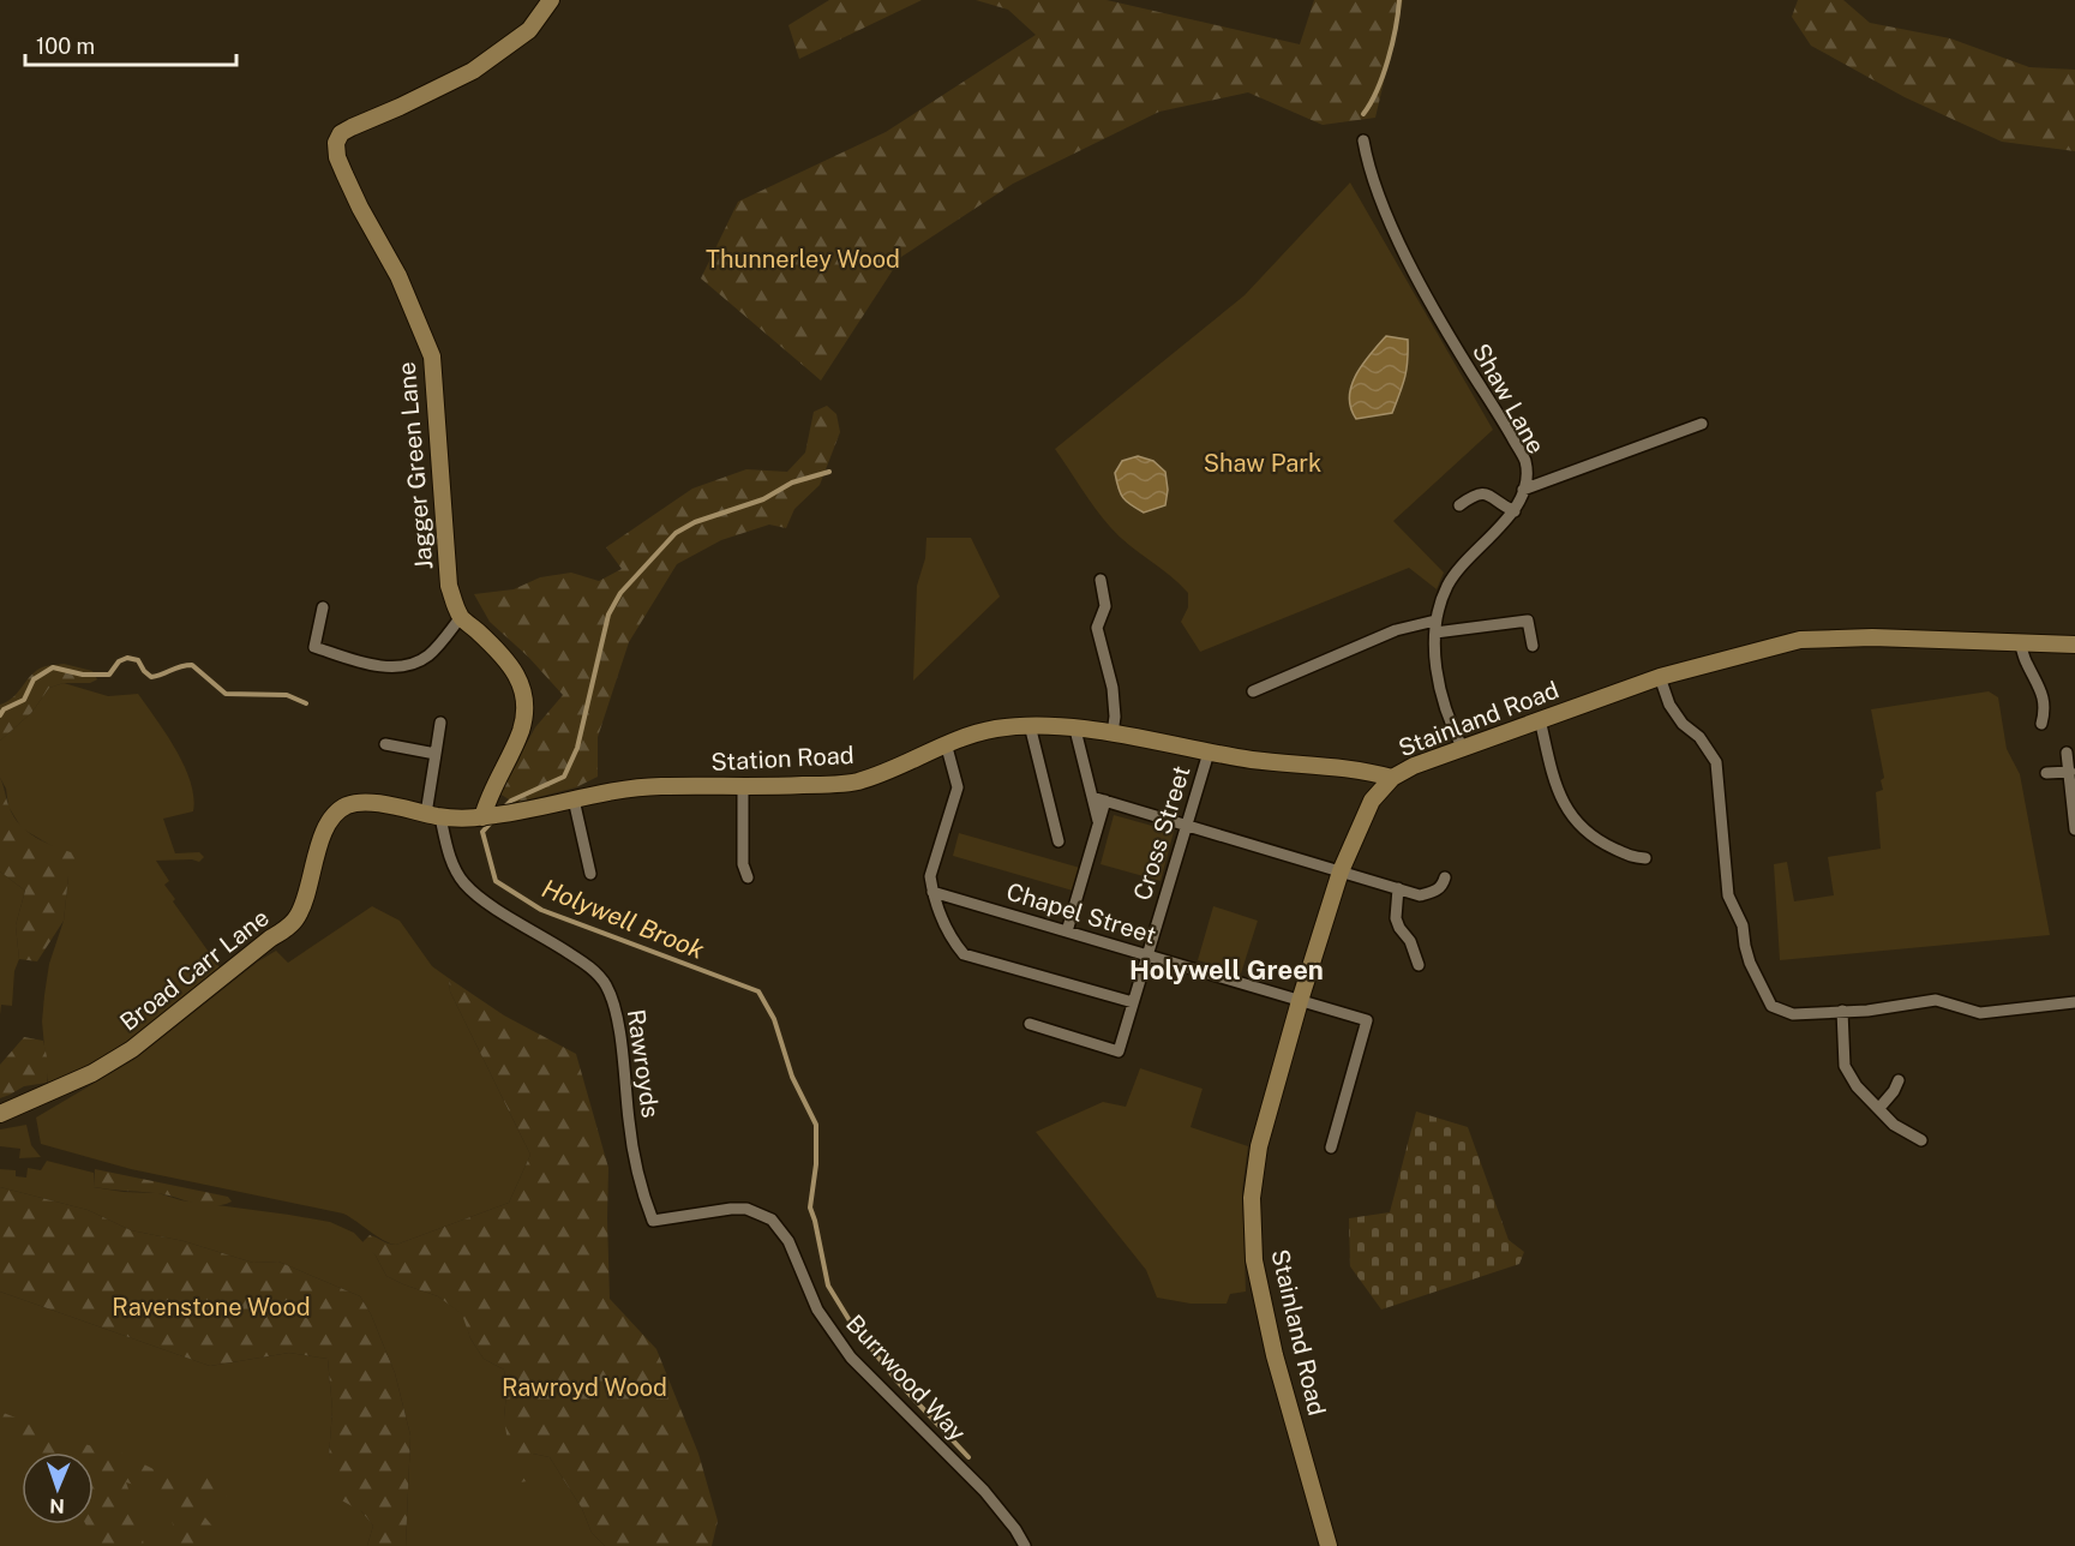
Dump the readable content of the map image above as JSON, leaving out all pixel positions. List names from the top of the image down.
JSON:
{
  "streets": {
    "street": [
      "Shaw Lane",
      "Jagger Green Lane",
      "Stainland Road",
      "Station Road",
      "Cross Street",
      "Chapel Street",
      "Broad Carr Lane",
      "Rawroyds",
      "Burrwood Way"
    ]
  },
  "crossings": [
    ["Shaw Lane", "Stainland Road"],
    ["Jagger Green Lane", "Station Road"],
    ["Jagger Green Lane", "Broad Carr Lane"],
    ["Stainland Road", "Station Road"],
    ["Stainland Road", "Chapel Street"],
    ["Station Road", "Cross Street"],
    ["Station Road", "Broad Carr Lane"],
    ["Cross Street", "Chapel Street"],
    ["Broad Carr Lane", "Rawroyds"],
    ["Rawroyds", "Burrwood Way"]
  ],
  "districts": ["Holywell Green"],
  "water": ["Holywell Brook"],
  "parks": [
    "Thunnerley Wood",
    "Shaw Park",
    "Ravenstone Wood",
    "Rawroyd Wood"
  ],
  "scale_bar": "100 m",
  "north": "bottom"
}
